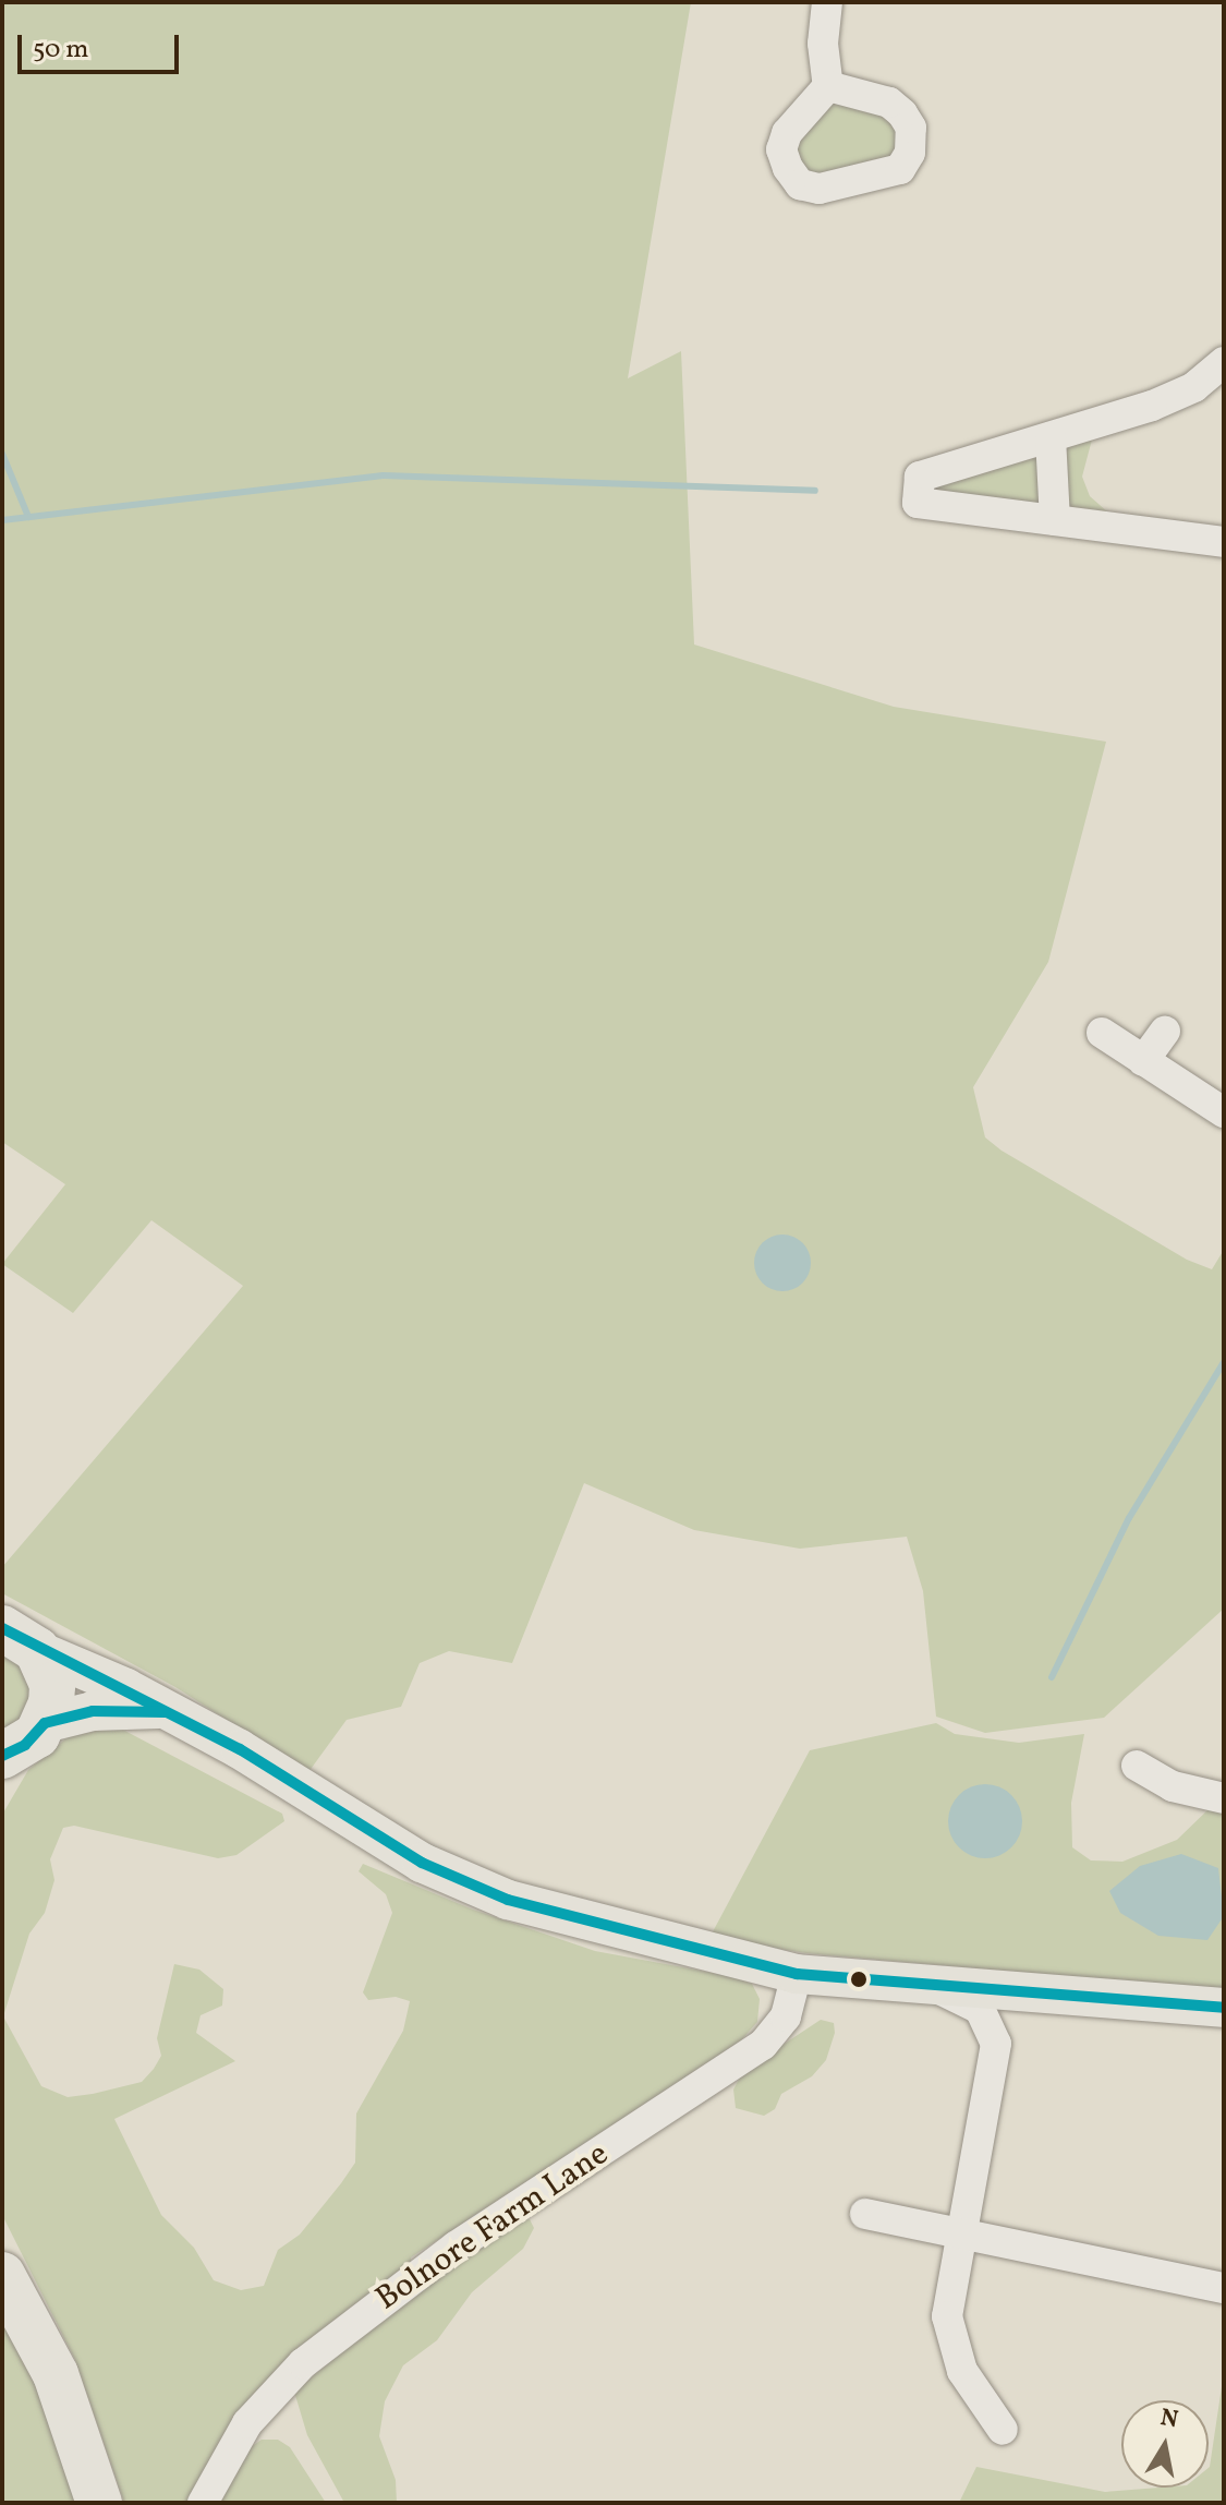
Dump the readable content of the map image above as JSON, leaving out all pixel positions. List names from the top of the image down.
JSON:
{
  "streets": {
    "street": ["Bolnore Farm Lane"]
  },
  "scale_bar": "50 m",
  "north": "top"
}
